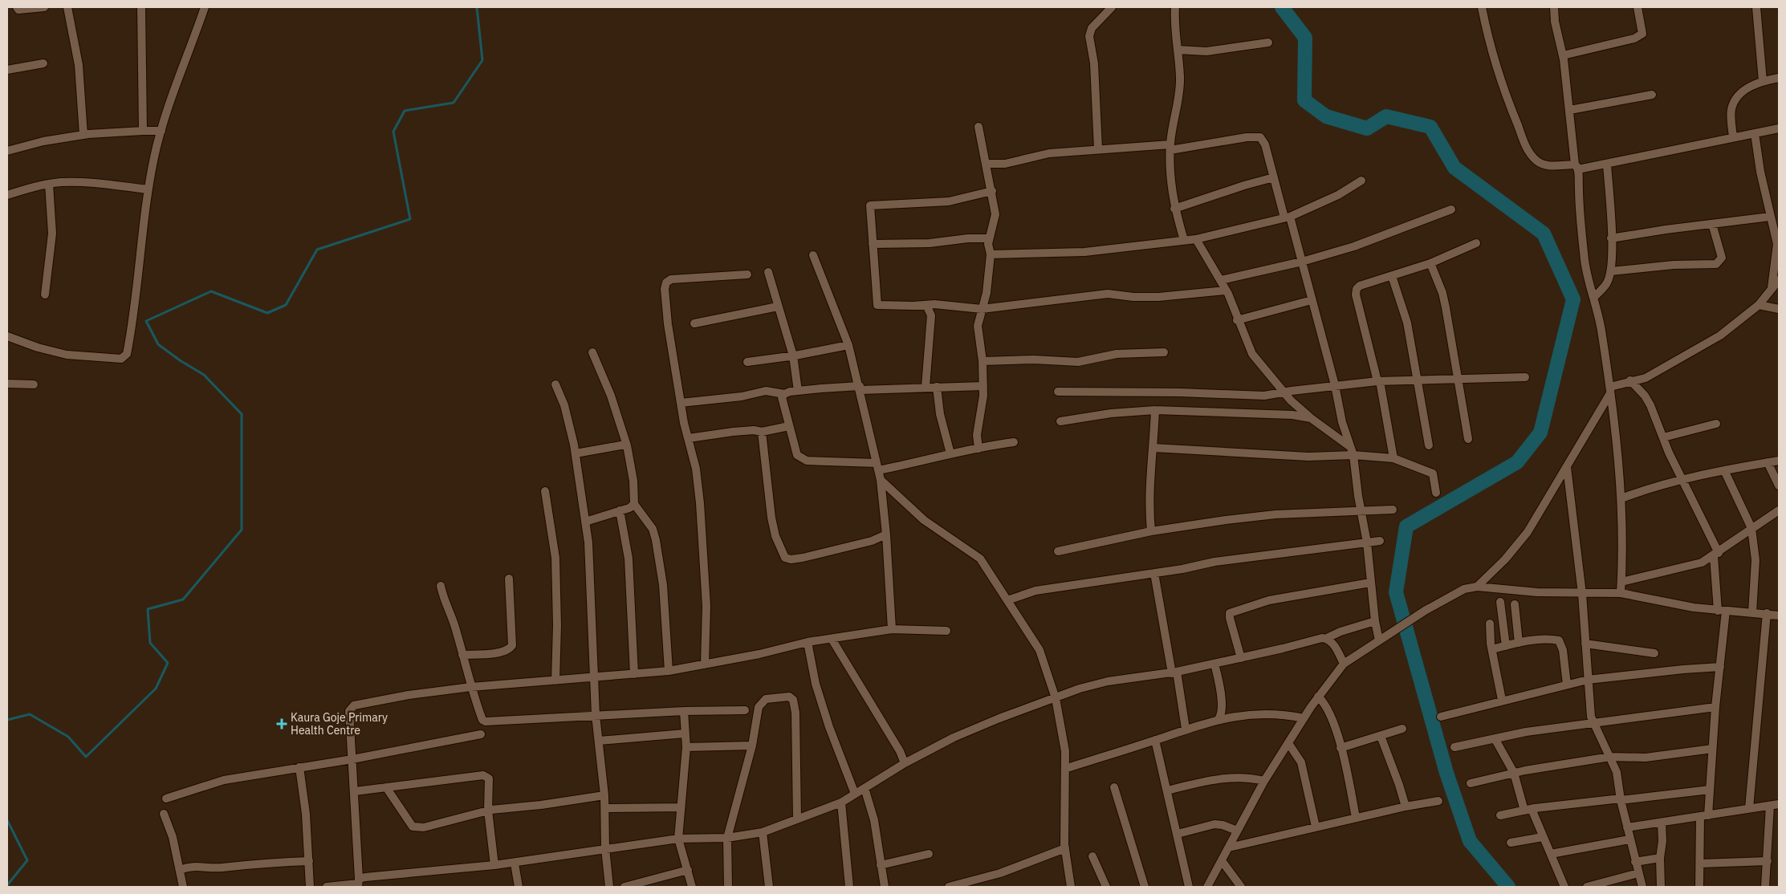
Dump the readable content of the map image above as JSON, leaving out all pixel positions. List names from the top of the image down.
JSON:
{
  "places": {
    "health": ["Kaura Goje Primary Health Centre"]
  }
}
